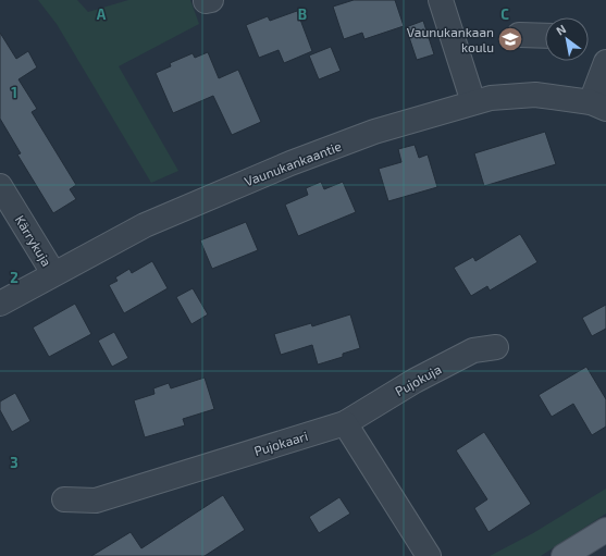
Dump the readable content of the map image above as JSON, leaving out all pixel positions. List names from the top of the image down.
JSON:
{
  "streets": {
    "street": [
      "Vaunukankaantie",
      "Kärrykuja",
      "Pujokuja",
      "Pujokaari"
    ]
  },
  "crossings": [
    ["Vaunukankaantie", "Kärrykuja"],
    ["Pujokuja", "Pujokaari"]
  ],
  "places": {
    "school or university": ["Vaunukankaan koulu"]
  },
  "north": "top left",
  "grid": {
    "columns": ["A", "B", "C"],
    "rows": ["1", "2", "3"]
  }
}
